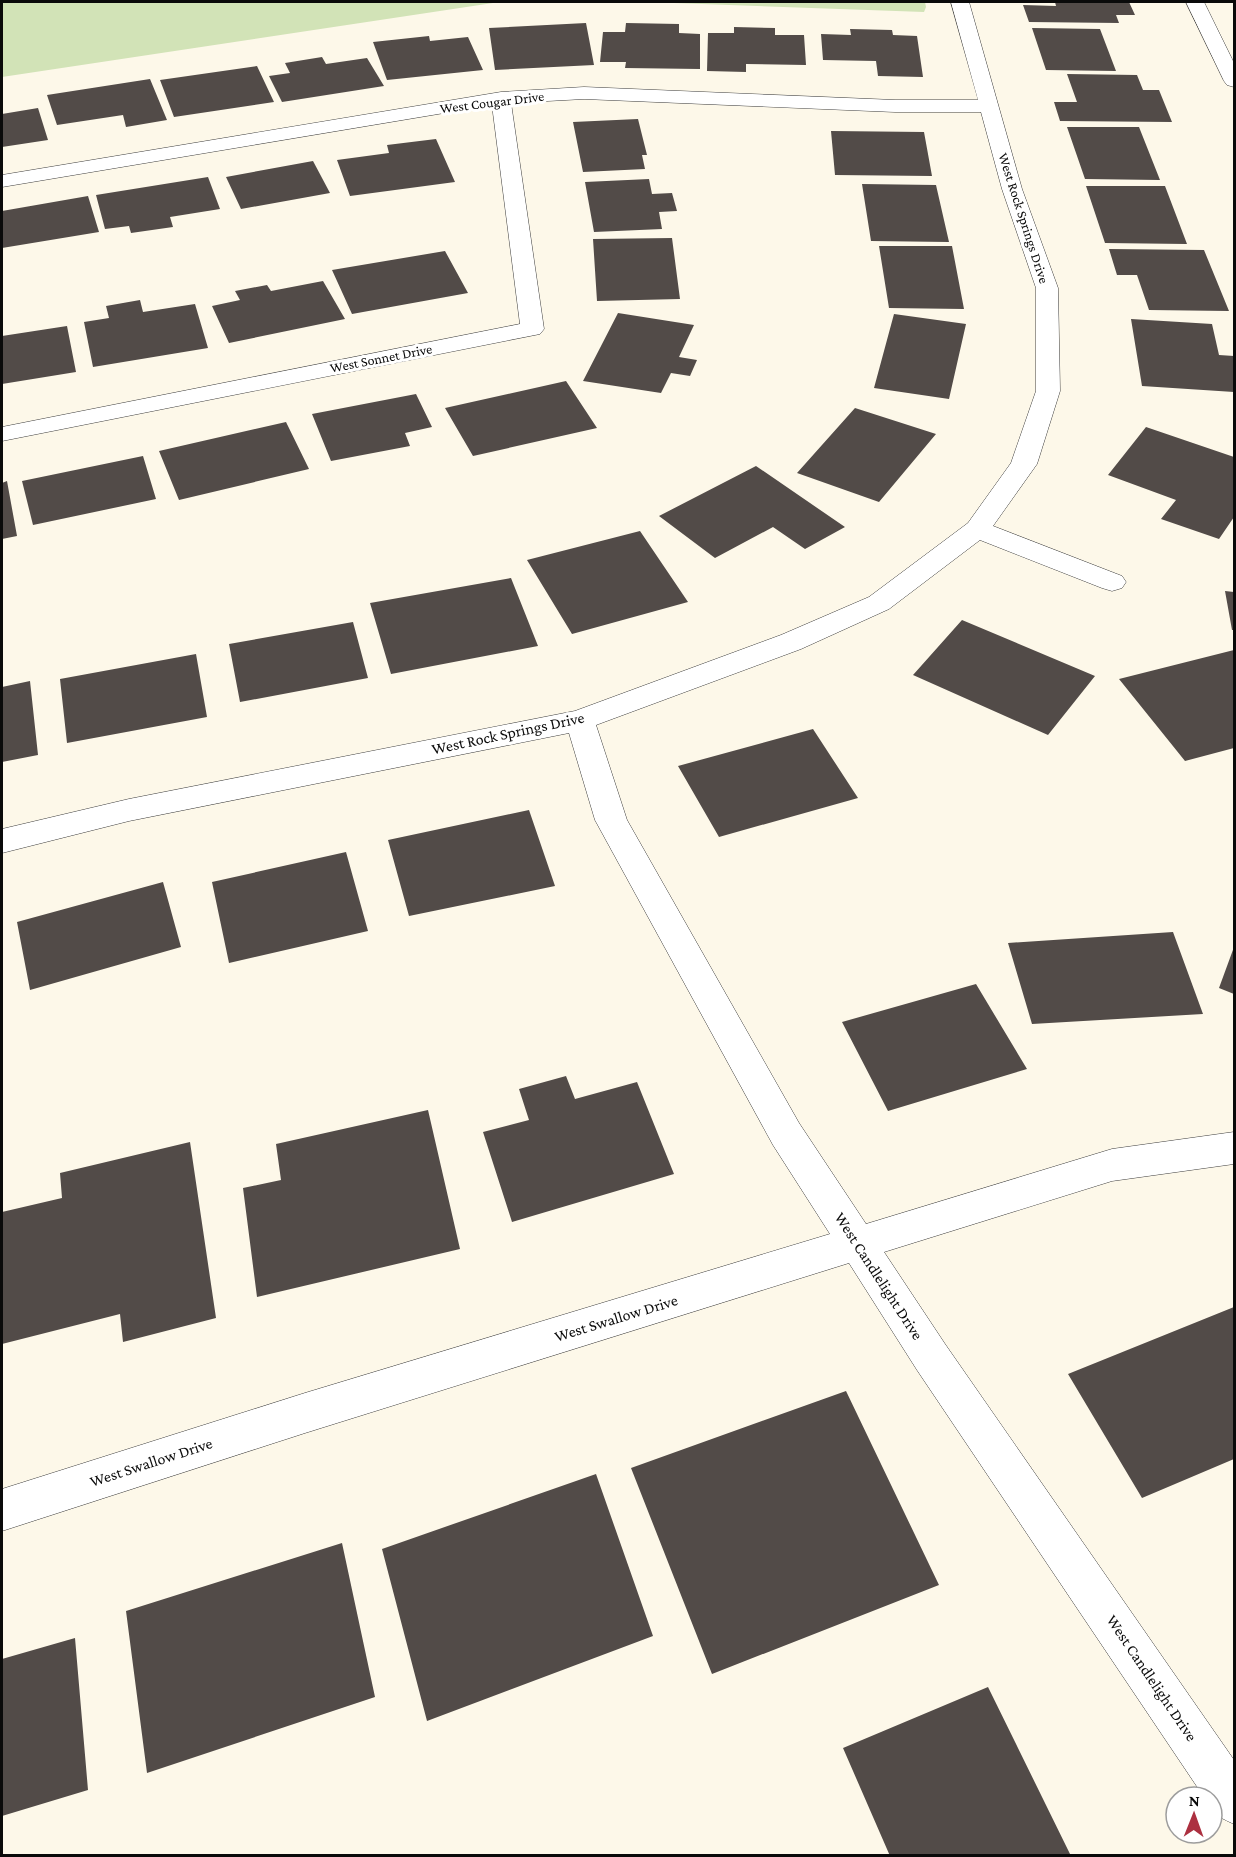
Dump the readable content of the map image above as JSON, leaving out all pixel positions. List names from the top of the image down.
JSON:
{
  "streets": {
    "street": [
      "West Cougar Drive",
      "West Rock Springs Drive",
      "West Sonnet Drive",
      "West Candlelight Drive",
      "West Swallow Drive"
    ]
  },
  "crossings": [
    ["West Cougar Drive", "West Rock Springs Drive"],
    ["West Cougar Drive", "West Sonnet Drive"],
    ["West Rock Springs Drive", "West Candlelight Drive"],
    ["West Candlelight Drive", "West Swallow Drive"]
  ],
  "north": "top"
}
